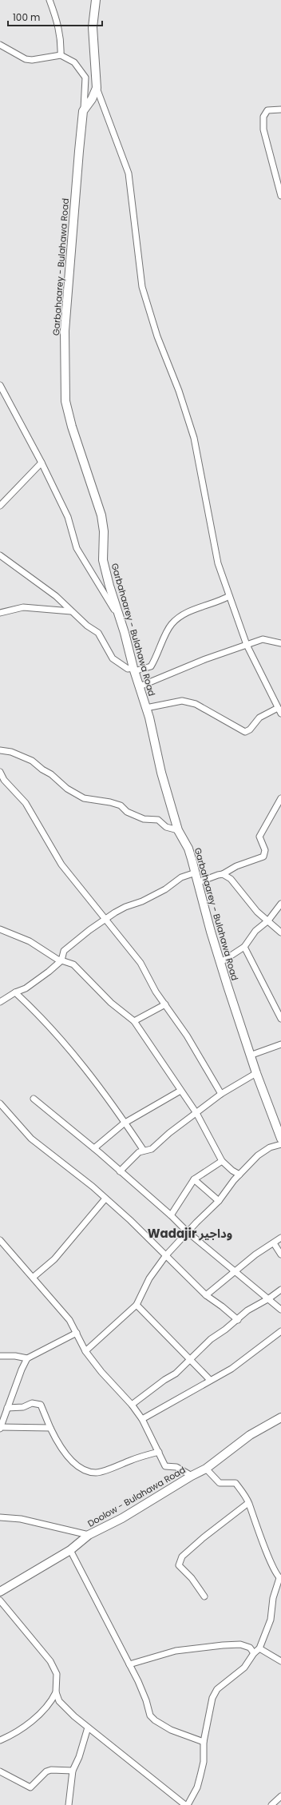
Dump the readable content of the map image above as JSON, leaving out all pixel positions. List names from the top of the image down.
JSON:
{
  "streets": {
    "main road": ["Garbahaarey - Bulahawa Road", "Doolow - Bulahawa Road"]
  },
  "districts": ["Wadajir وداجير"],
  "scale_bar": "100 m"
}
